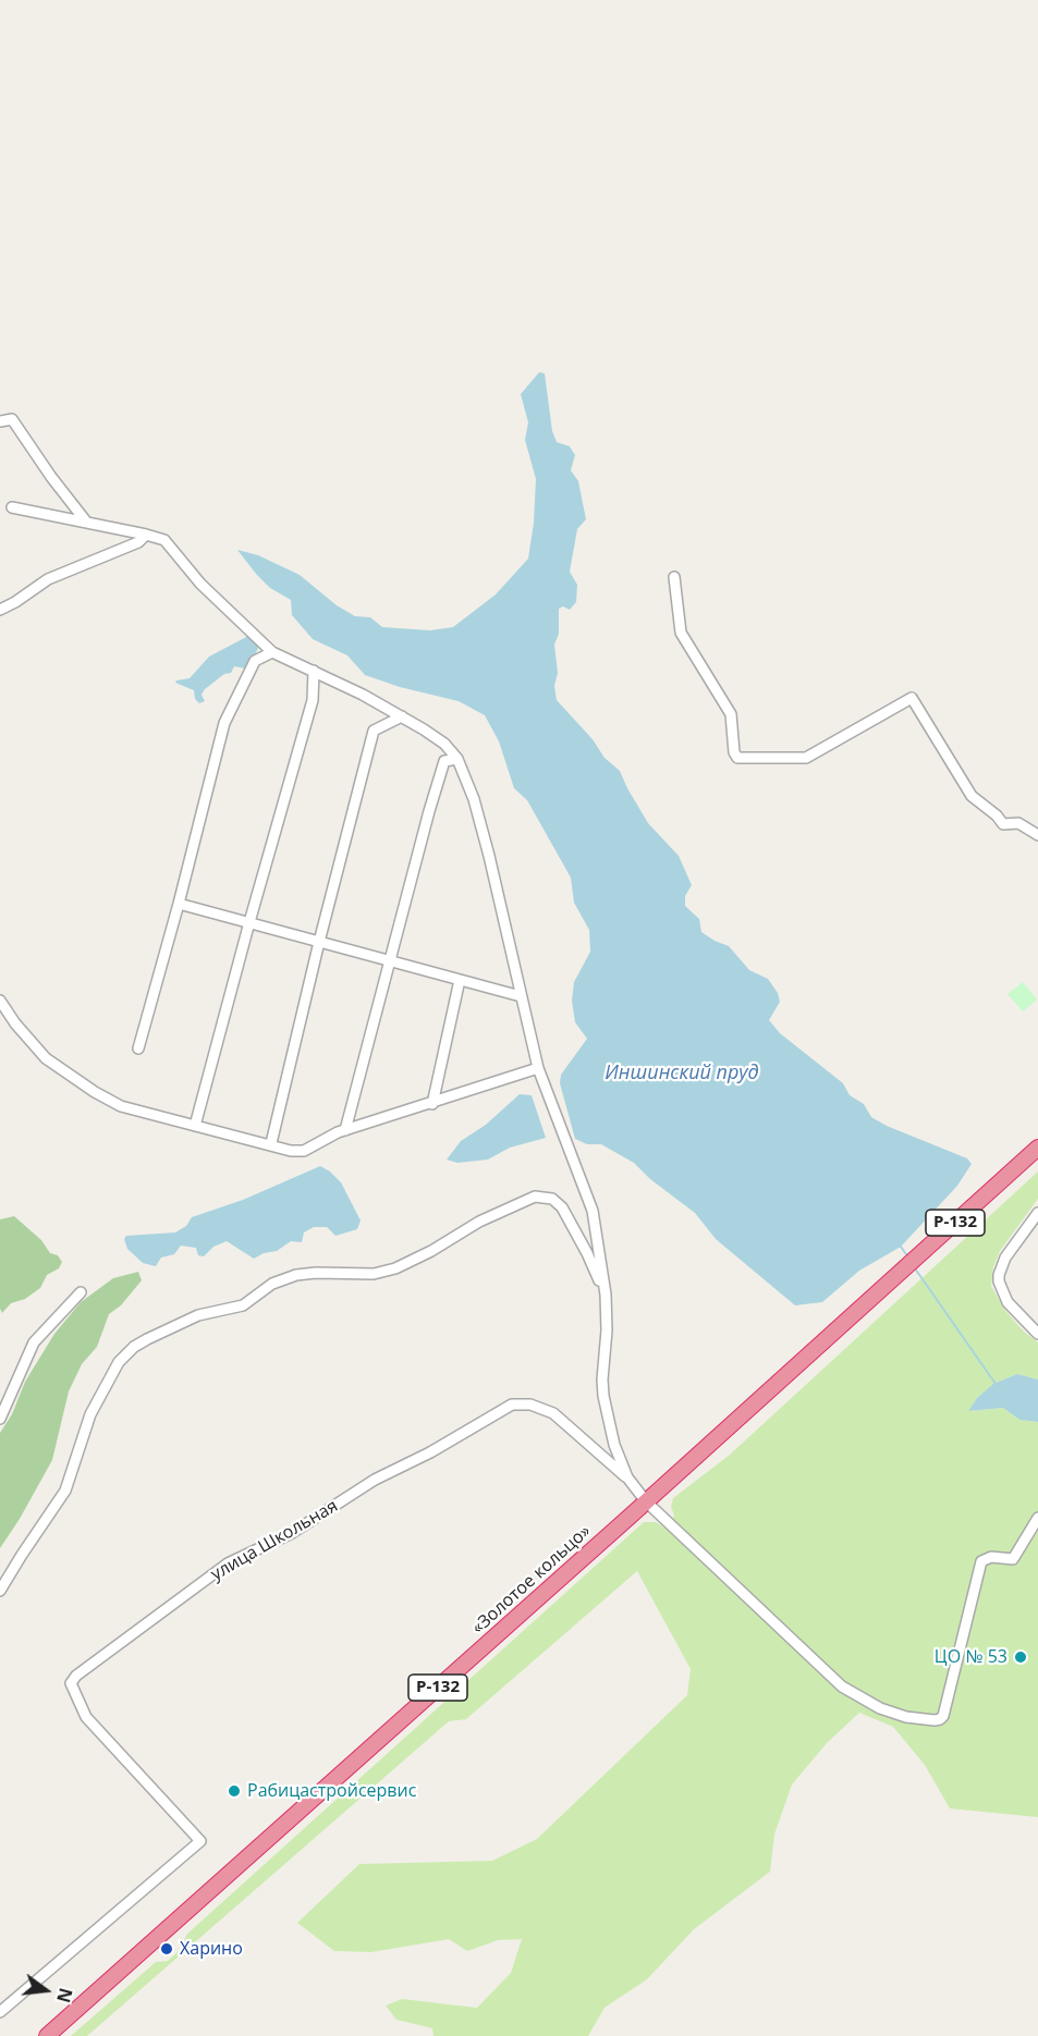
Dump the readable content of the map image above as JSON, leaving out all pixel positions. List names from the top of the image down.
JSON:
{
  "streets": {
    "highway": ["Р-132", "«Золотое кольцо»"],
    "street": ["улица Школьная"]
  },
  "water": ["Иншинский пруд"],
  "places": ["ЦО № 53", "Рабицастройсервис", "Харино"],
  "north": "right"
}
